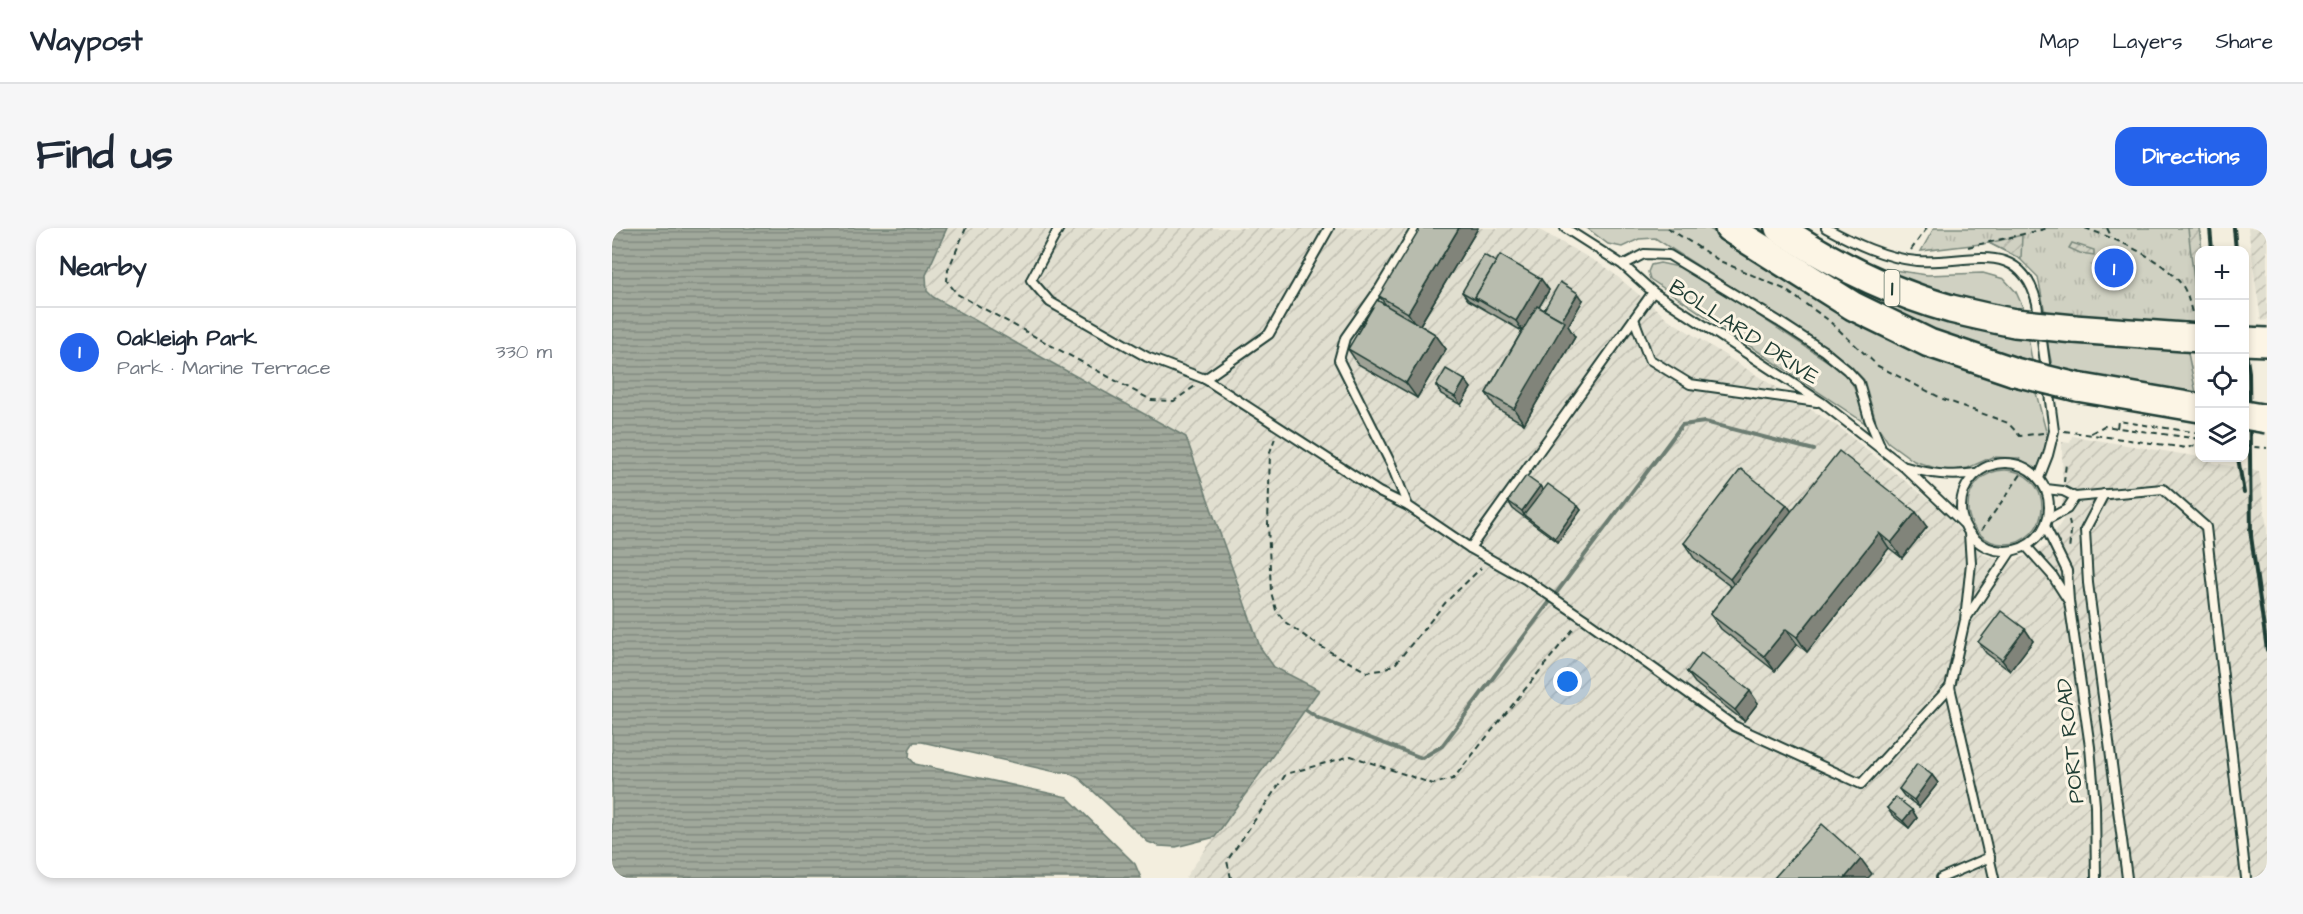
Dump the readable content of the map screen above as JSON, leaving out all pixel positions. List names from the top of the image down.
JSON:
{
  "streets": {
    "highway": ["1"],
    "lane": ["BOLLARD DRIVE", "PORT ROAD"]
  },
  "crossings": [
    ["BOLLARD DRIVE", "PORT ROAD"]
  ],
  "page": {
    "header": "Waypost",
    "nav": ["Map", "Layers", "Share"],
    "title": "Find us",
    "buttons": "Directions",
    "heading": "Nearby",
    "map_buttons": ["+", "−"],
    "pins": "1",
    "list": [
      {
        "mark": "1",
        "name": "Oakleigh Park",
        "note": "Park · Marine Terrace",
        "value": "330 m"
      }
    ]
  }
}
